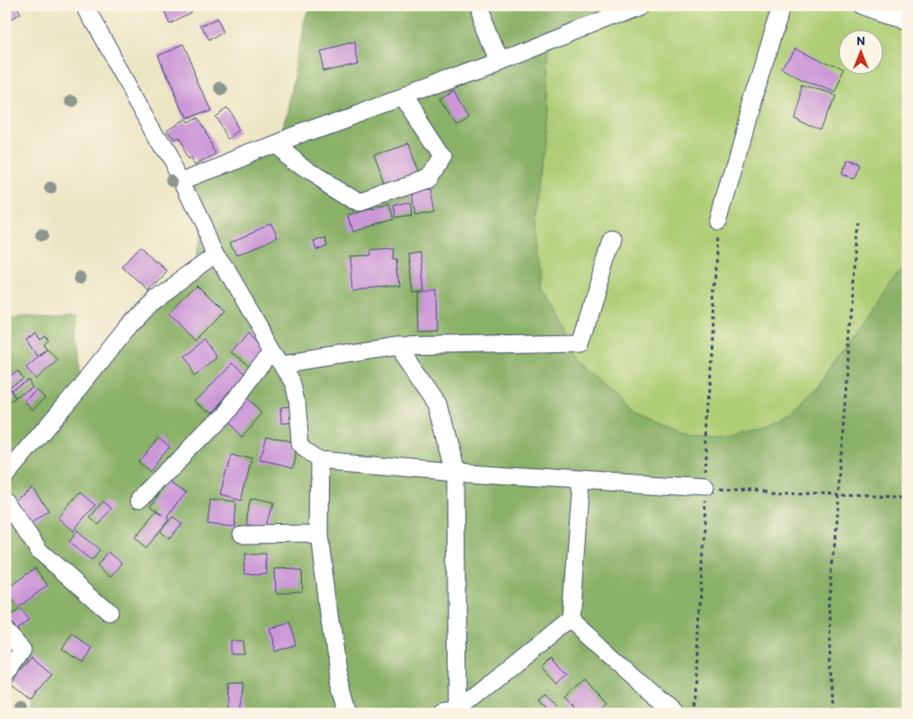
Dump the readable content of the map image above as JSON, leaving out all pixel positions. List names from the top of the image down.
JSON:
{
  "north": "top"
}
